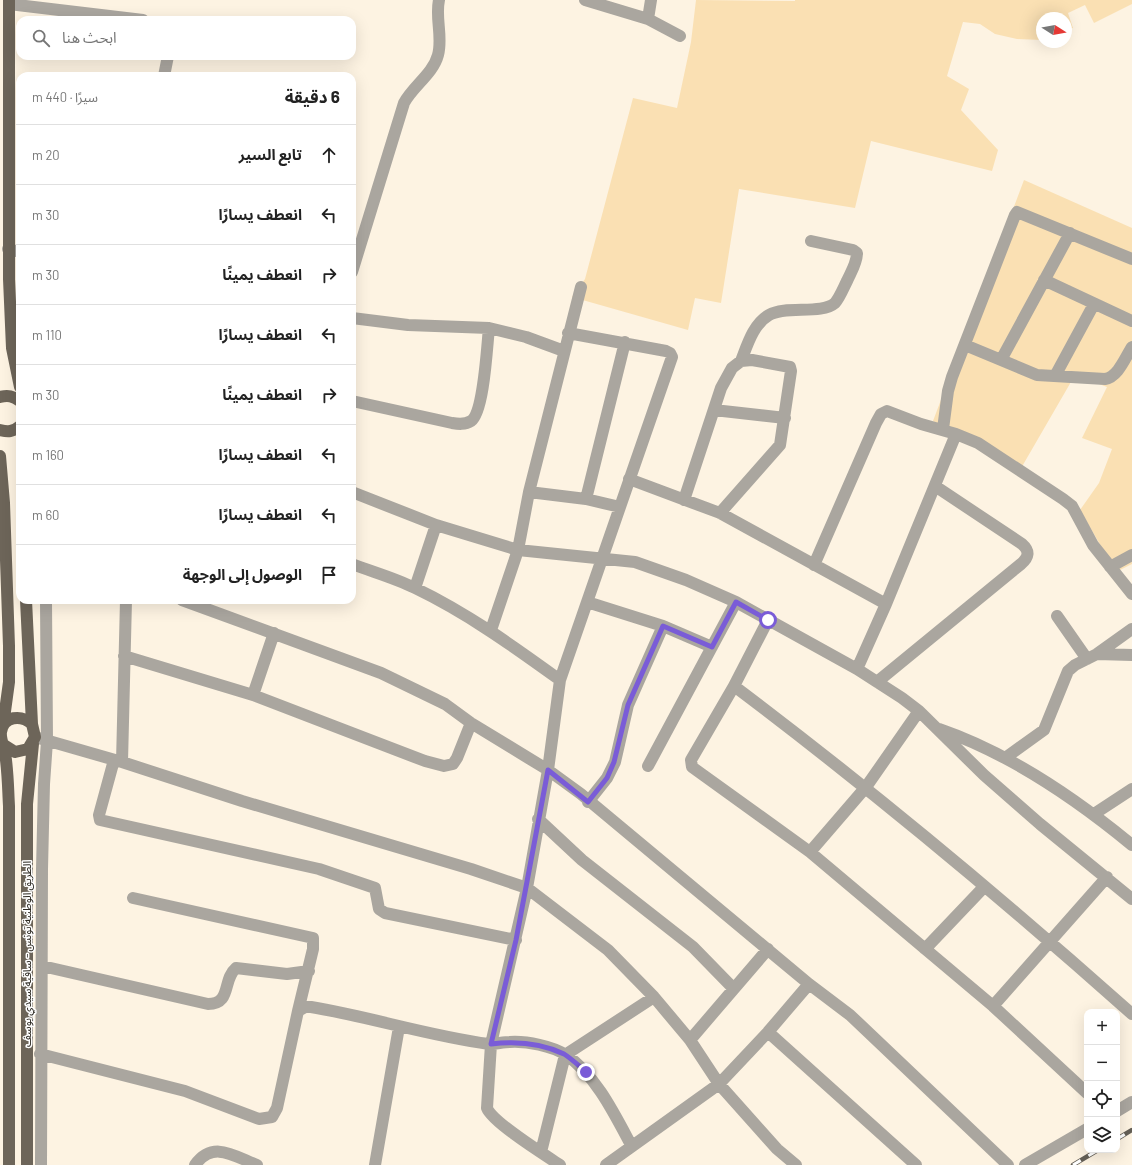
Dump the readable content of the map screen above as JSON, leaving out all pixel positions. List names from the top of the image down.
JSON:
{
  "streets": {
    "main road": ["الطريق الوطنية تونس - ساقية سيدي يوسف"]
  },
  "north": "right",
  "page": {
    "search": "ابحث هنا",
    "heading": ["6 دقيقة", "سيرًا · 440 m"],
    "list": [
      ["تابع السير", "20 m"],
      ["انعطف يسارًا", "30 m"],
      ["انعطف يمينًا", "30 m"],
      ["انعطف يسارًا", "110 m"],
      ["انعطف يمينًا", "30 m"],
      ["انعطف يسارًا", "160 m"],
      ["انعطف يسارًا", "60 m"],
      "الوصول إلى الوجهة"
    ],
    "map_buttons": ["+", "−"]
  }
}
